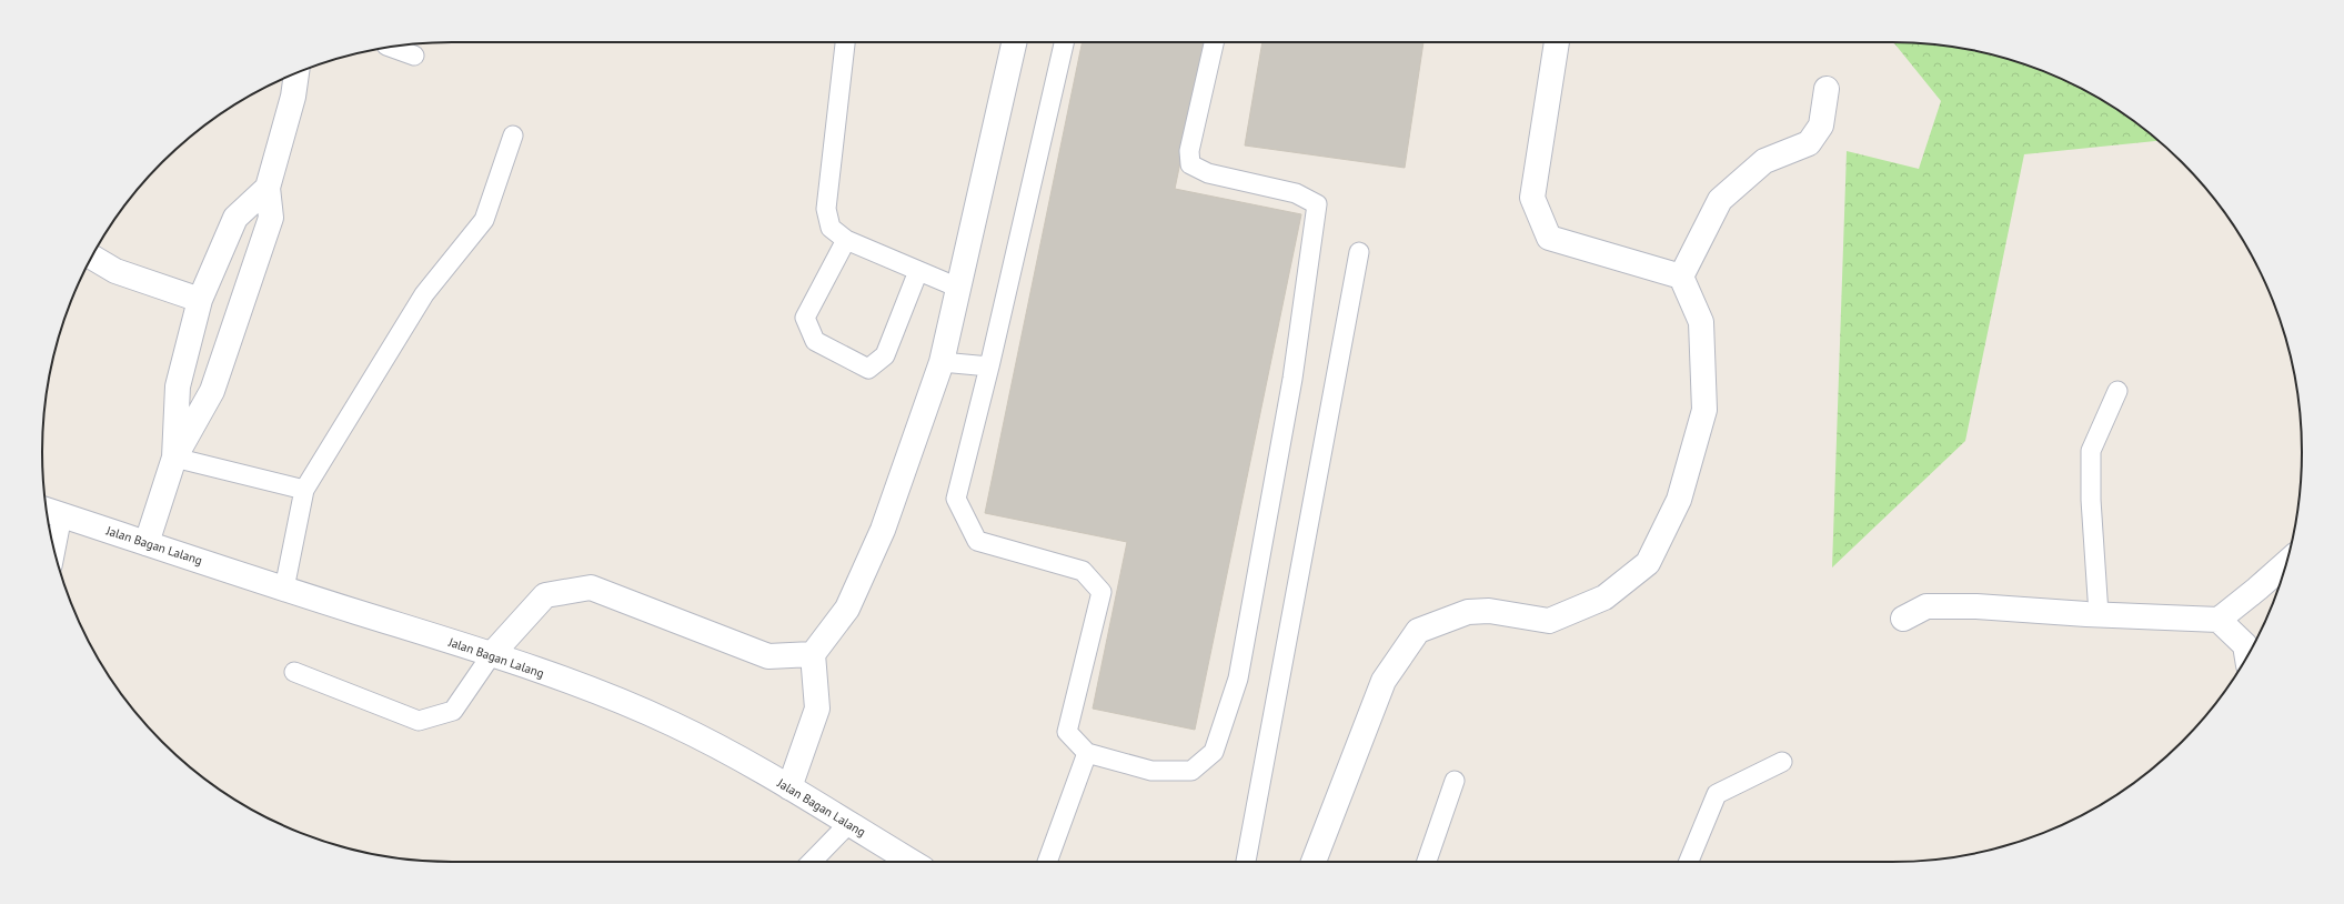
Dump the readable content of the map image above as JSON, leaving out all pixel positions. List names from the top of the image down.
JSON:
{
  "streets": {
    "street": ["Jalan Bagan Lalang"]
  }
}
